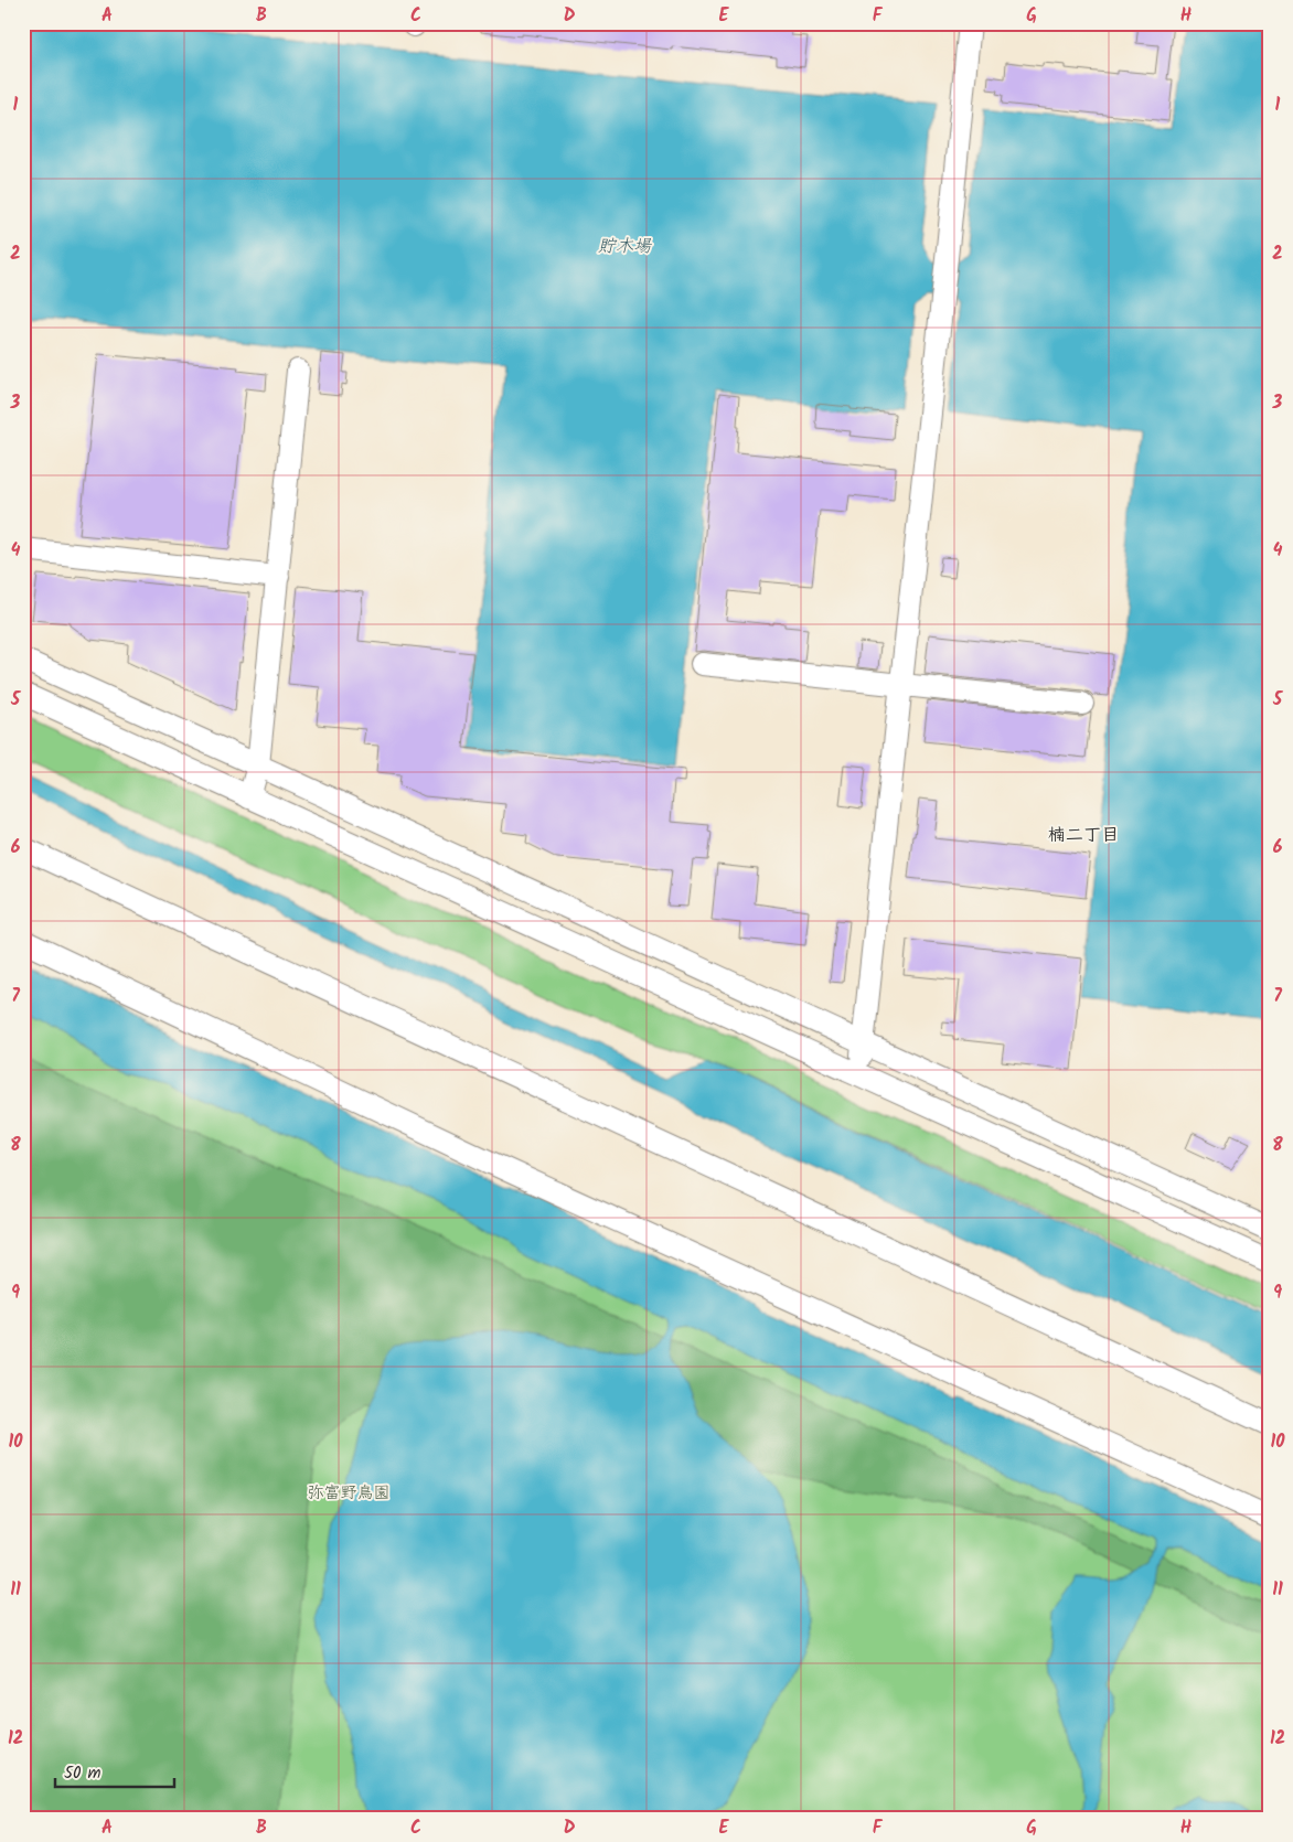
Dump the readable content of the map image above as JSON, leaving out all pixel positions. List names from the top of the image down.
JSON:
{
  "districts": ["楠二丁目"],
  "water": ["貯木場"],
  "parks": ["弥富野鳥園"],
  "scale_bar": "50 m",
  "grid": {
    "columns": [
      "A",
      "B",
      "C",
      "D",
      "E",
      "F",
      "G",
      "H"
    ],
    "rows": [
      "1",
      "2",
      "3",
      "4",
      "5",
      "6",
      "7",
      "8",
      "9",
      "10",
      "11",
      "12"
    ]
  }
}
